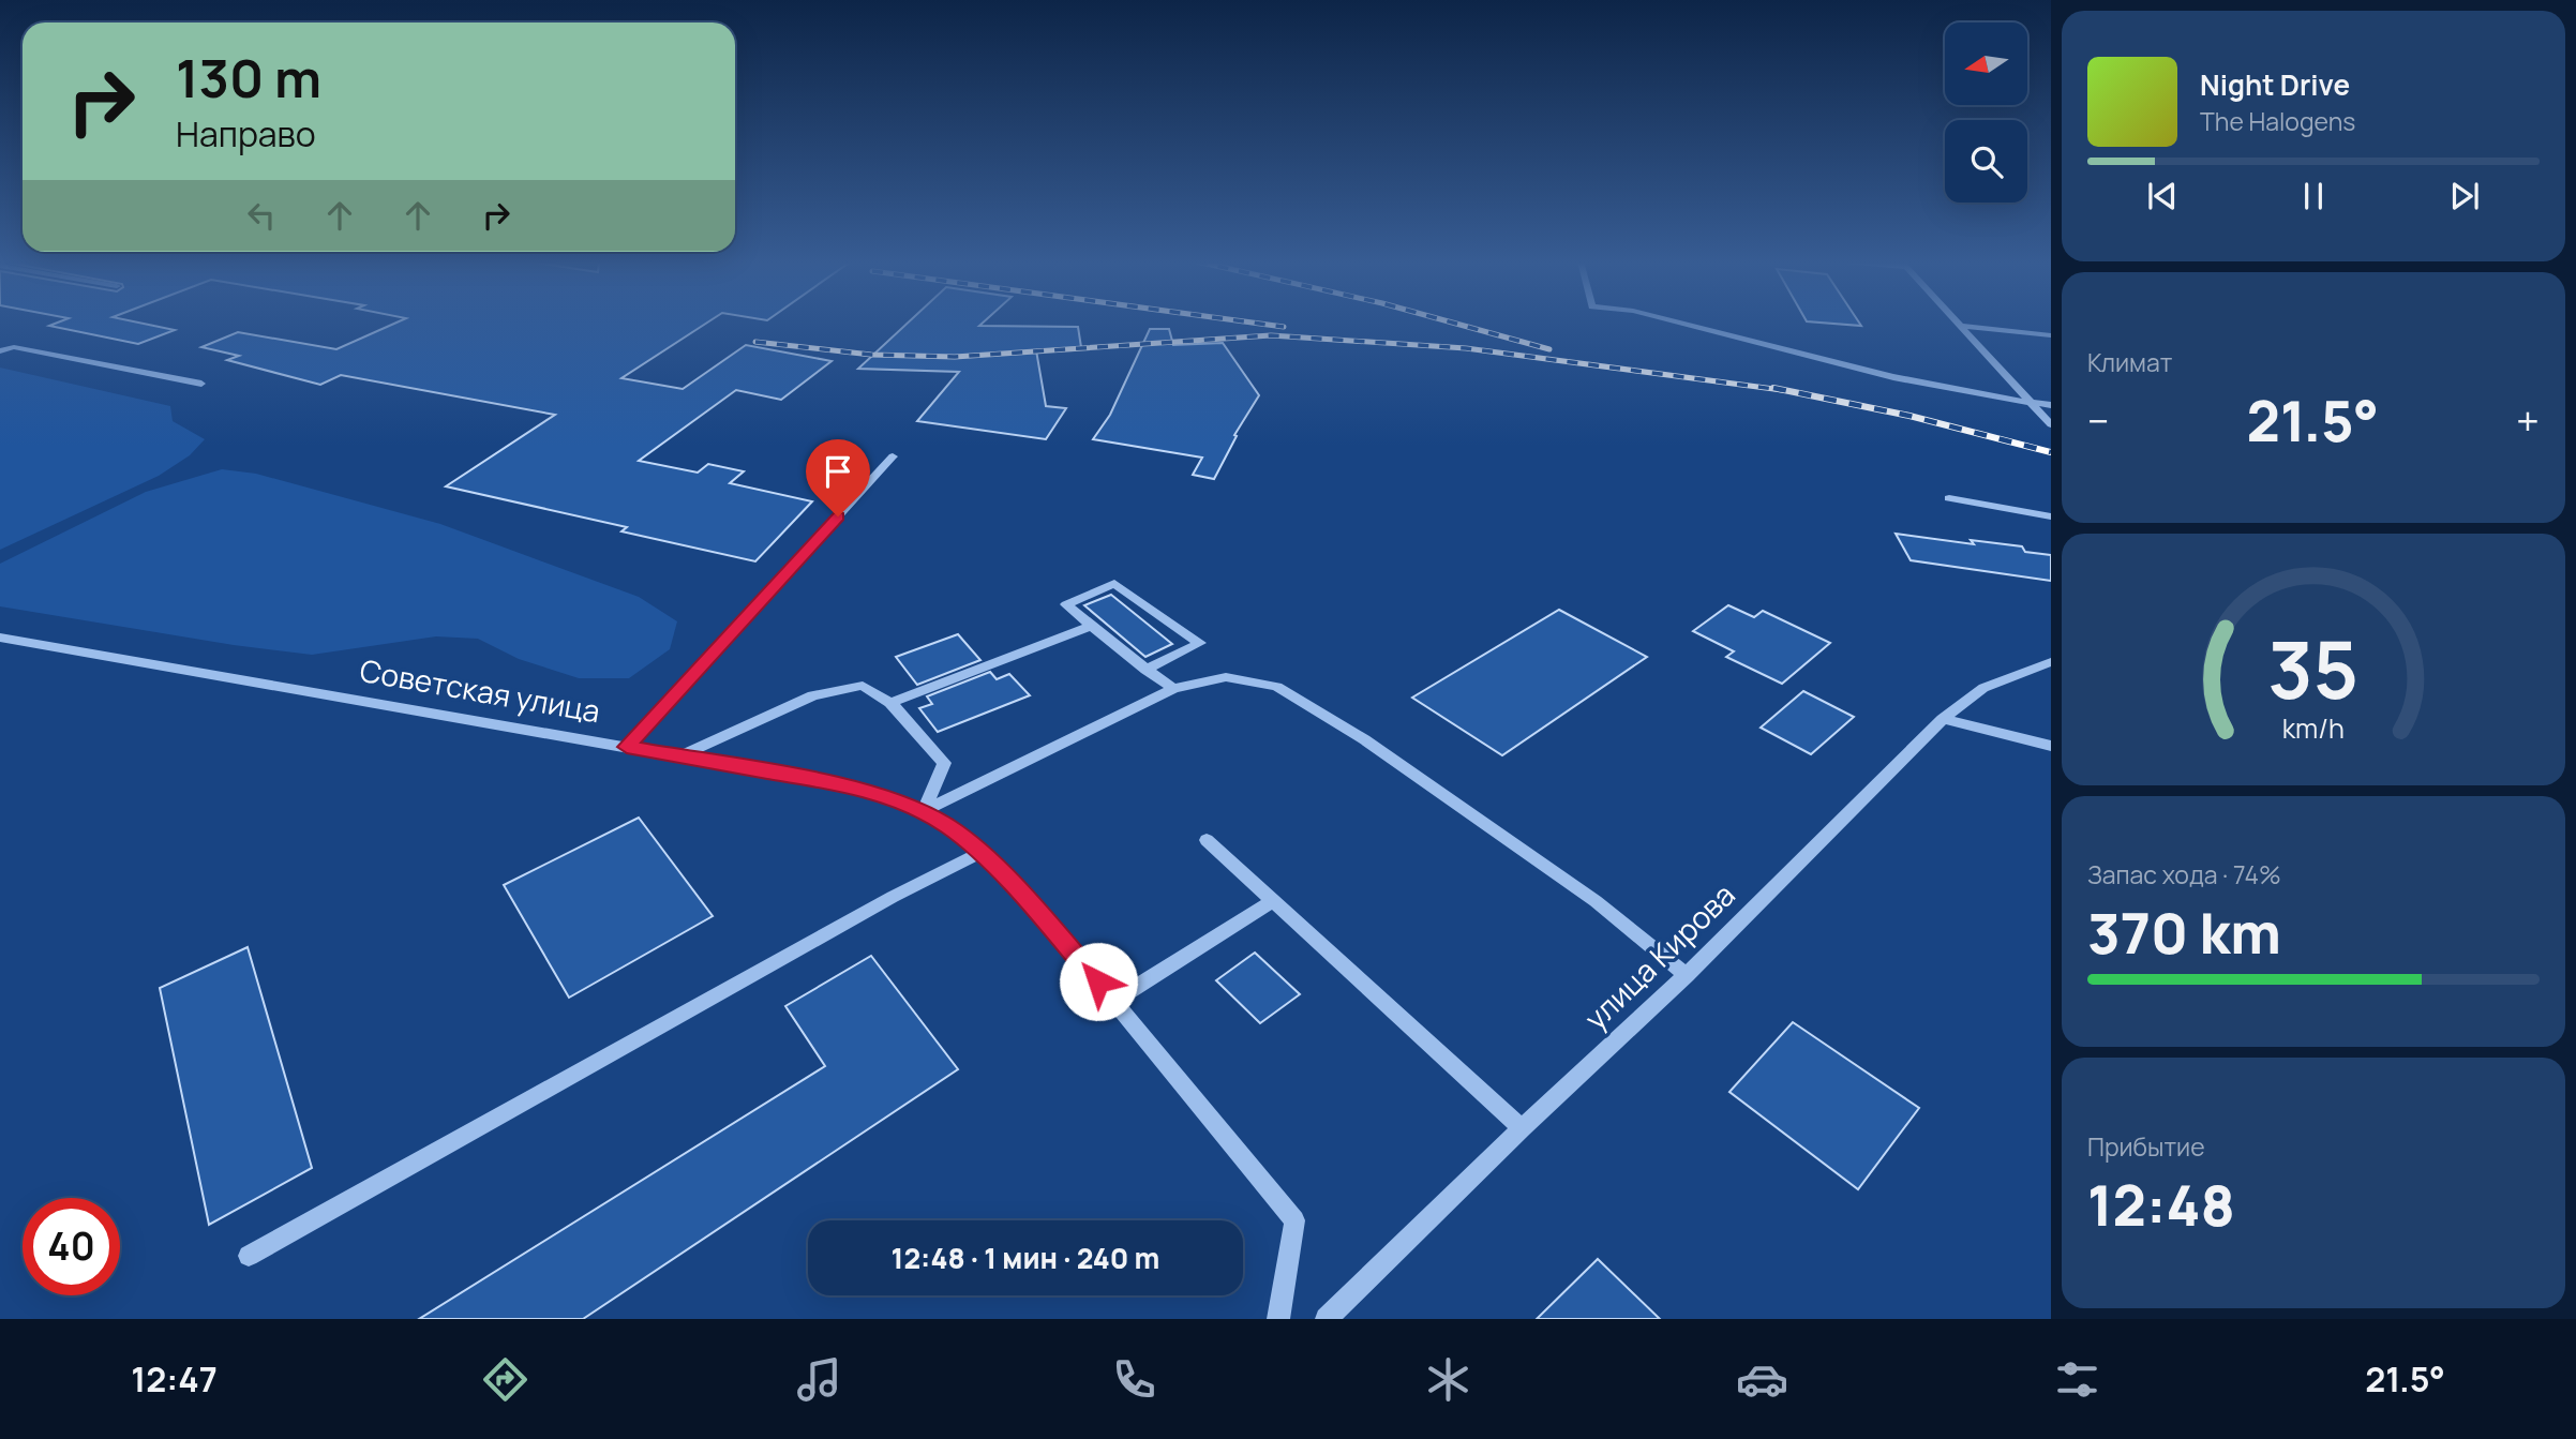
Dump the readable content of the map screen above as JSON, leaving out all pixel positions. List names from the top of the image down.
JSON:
{
  "streets": {
    "street": ["Советская улица", "улица Кирова"]
  },
  "north": "left",
  "page": {
    "turn": ["130 m", "Направо"],
    "song": ["Night Drive", "The Halogens"],
    "tile": [
      "Климат",
      ["Запас хода · 74%", "370 km"],
      ["Прибытие", "12:48"]
    ],
    "heat": ["−", "21.5°", "+"],
    "limit": "40",
    "trip": "12:48 · 1 мин · 240 m",
    "tabs": ["12:47", "21.5°"],
    "gauge": ["35", "km/h"]
  }
}
